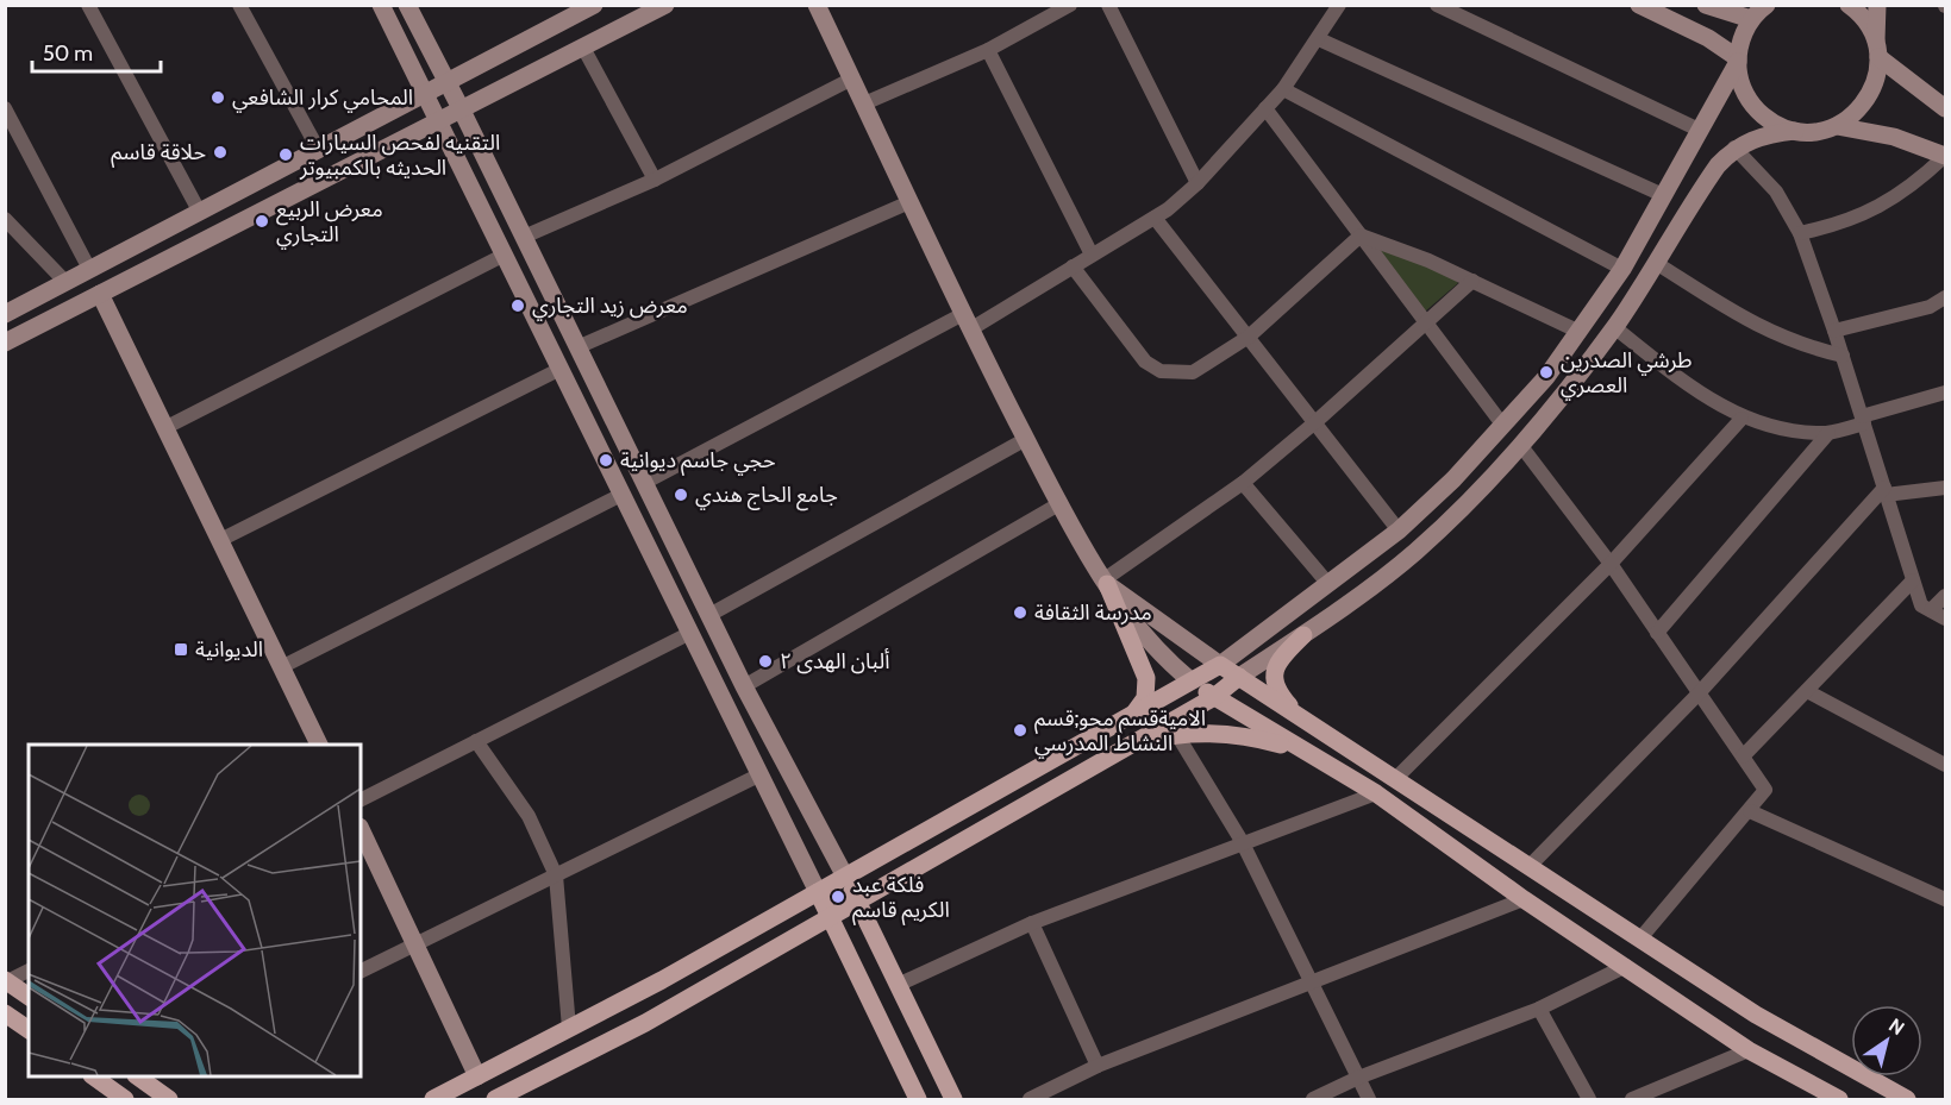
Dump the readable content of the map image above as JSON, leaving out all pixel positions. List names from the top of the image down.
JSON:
{
  "places": {
    "other": [
      "المحامي كرار الشافعي",
      "حلاقة قاسم",
      "التقنيه لفحص السيارات الحديثه بالكمبيوتر",
      "معرض الربيع التجاري",
      "معرض زيد التجاري",
      "طرشي الصدرين العصري",
      "حجي جاسم ديوانية",
      "جامع الحاج هندي",
      "مدرسة الثقافة",
      "ألبان الهدى ٢",
      "الاميةقسم محو;قسم النشاط المدرسي",
      "فلكة عبد الكريم قاسم"
    ],
    "transit": ["الديوانية"]
  },
  "scale_bar": "50 m",
  "north": "top right"
}
